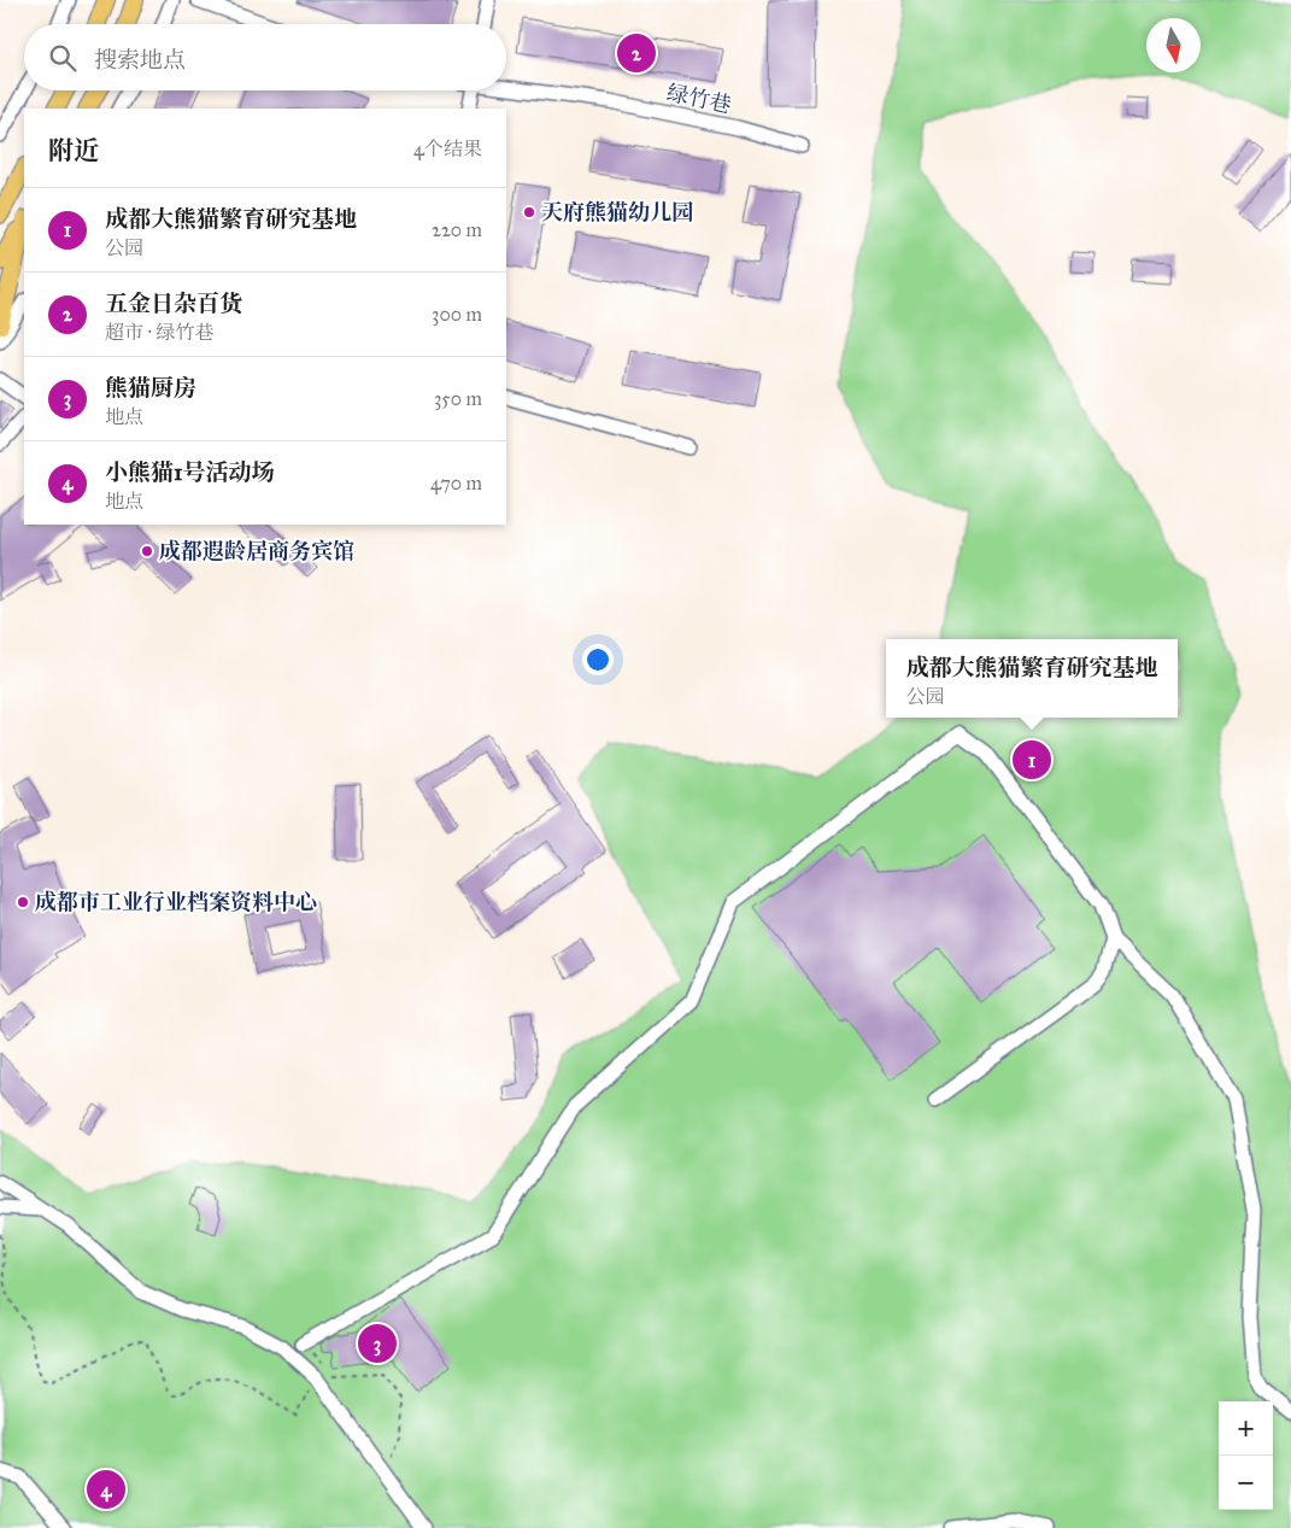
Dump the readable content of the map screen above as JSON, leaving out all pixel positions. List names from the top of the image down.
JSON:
{
  "streets": {
    "street": ["绿竹巷"]
  },
  "places": ["天府熊猫幼儿园", "成都遐龄居商务宾馆", "成都市工业行业档案资料中心"],
  "north": "bottom",
  "page": {
    "search": "搜索地点",
    "pins": [
      "2",
      "1",
      "3",
      "4"
    ],
    "heading": ["附近", "4个结果"],
    "list": [
      {
        "mark": "1",
        "name": "成都大熊猫繁育研究基地",
        "note": "公园",
        "value": "220 m"
      },
      {
        "mark": "2",
        "name": "五金日杂百货",
        "note": "超市 · 绿竹巷",
        "value": "300 m"
      },
      {
        "mark": "3",
        "name": "熊猫厨房",
        "note": "地点",
        "value": "350 m"
      },
      {
        "mark": "4",
        "name": "小熊猫1号活动场",
        "note": "地点",
        "value": "470 m"
      }
    ],
    "popup": ["成都大熊猫繁育研究基地", "公园"],
    "map_buttons": ["+", "−"]
  }
}
